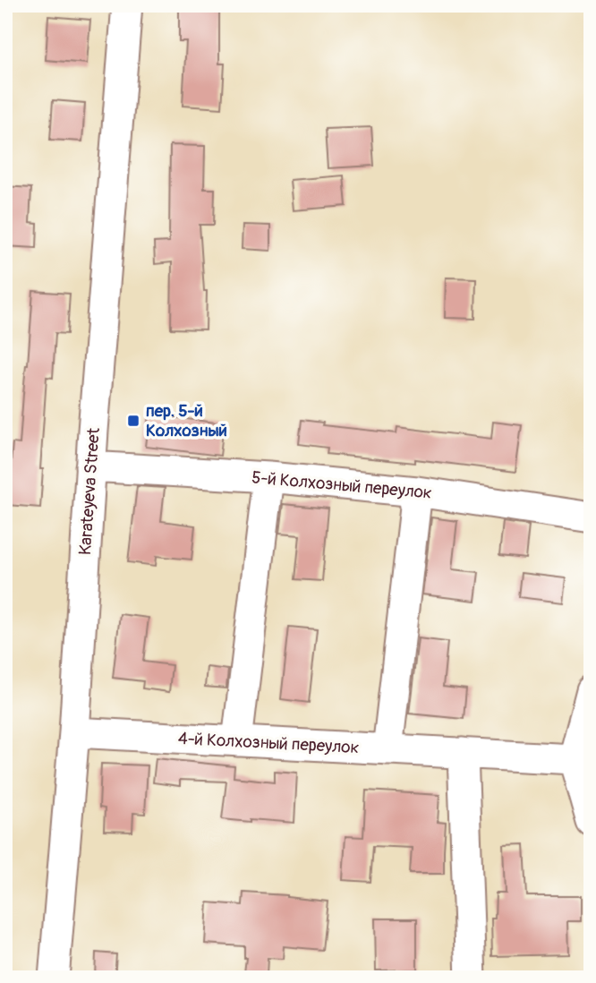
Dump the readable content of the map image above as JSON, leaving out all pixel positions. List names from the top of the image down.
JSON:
{
  "streets": {
    "street": ["5-й Колхозный переулок", "Karateyeva Street", "4-й Колхозный переулок"]
  },
  "crossings": [
    ["5-й Колхозный переулок", "Karateyeva Street"],
    ["Karateyeva Street", "4-й Колхозный переулок"]
  ],
  "places": {
    "transit": ["пер. 5-й Колхозный"]
  }
}
